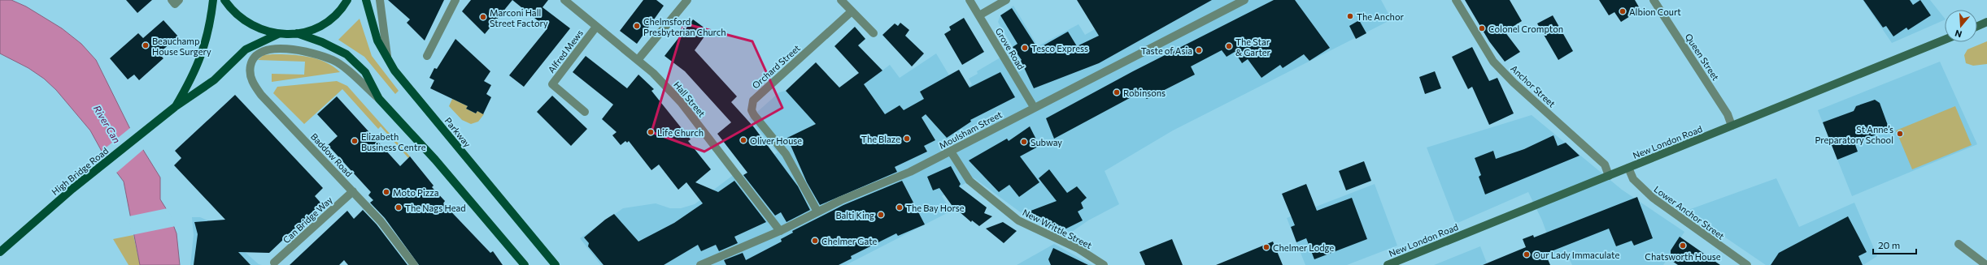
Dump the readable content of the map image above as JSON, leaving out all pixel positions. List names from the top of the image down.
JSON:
{
  "streets": {
    "main road": ["Parkway", "New London Road", "High Bridge Road"],
    "street": [
      "Grove Road",
      "Alfred Mews",
      "Queen Street",
      "Orchard Street",
      "Anchor Street",
      "Hall Street",
      "Moulsham Street",
      "Baddow Road",
      "Lower Anchor Street",
      "Can Bridge Way",
      "New Writtle Street"
    ]
  },
  "crossings": [
    ["Grove Road", "Moulsham Street"],
    ["Alfred Mews", "Hall Street"],
    ["Queen Street", "New London Road"],
    ["Orchard Street", "Moulsham Street"],
    ["Anchor Street", "New London Road"],
    ["Hall Street", "Moulsham Street"],
    ["Moulsham Street", "New Writtle Street"],
    ["New London Road", "Lower Anchor Street"],
    ["Baddow Road", "Can Bridge Way"]
  ],
  "water": ["River Can"],
  "places": [
    "Albion Court",
    "The Anchor",
    "Marconi Hall Street Factory",
    "Chelmsford Presbyterian Church",
    "Colonel Crompton",
    "Beauchamp House Surgery",
    "The Star & Garter",
    "Tesco Express",
    "Taste of Asia",
    "Robinsons",
    "Life Church",
    "St Anne’s Preparatory School",
    "The Blaze",
    "Oliver House",
    "Elizabeth Business Centre",
    "Subway",
    "Moto Pizza",
    "The Nags Head",
    "The Bay Horse",
    "Balti King",
    "Chelmer Gate",
    "Chatsworth House",
    "Chelmer Lodge",
    "Our Lady Immaculate"
  ],
  "scale_bar": "20 m",
  "north": "bottom"
}
